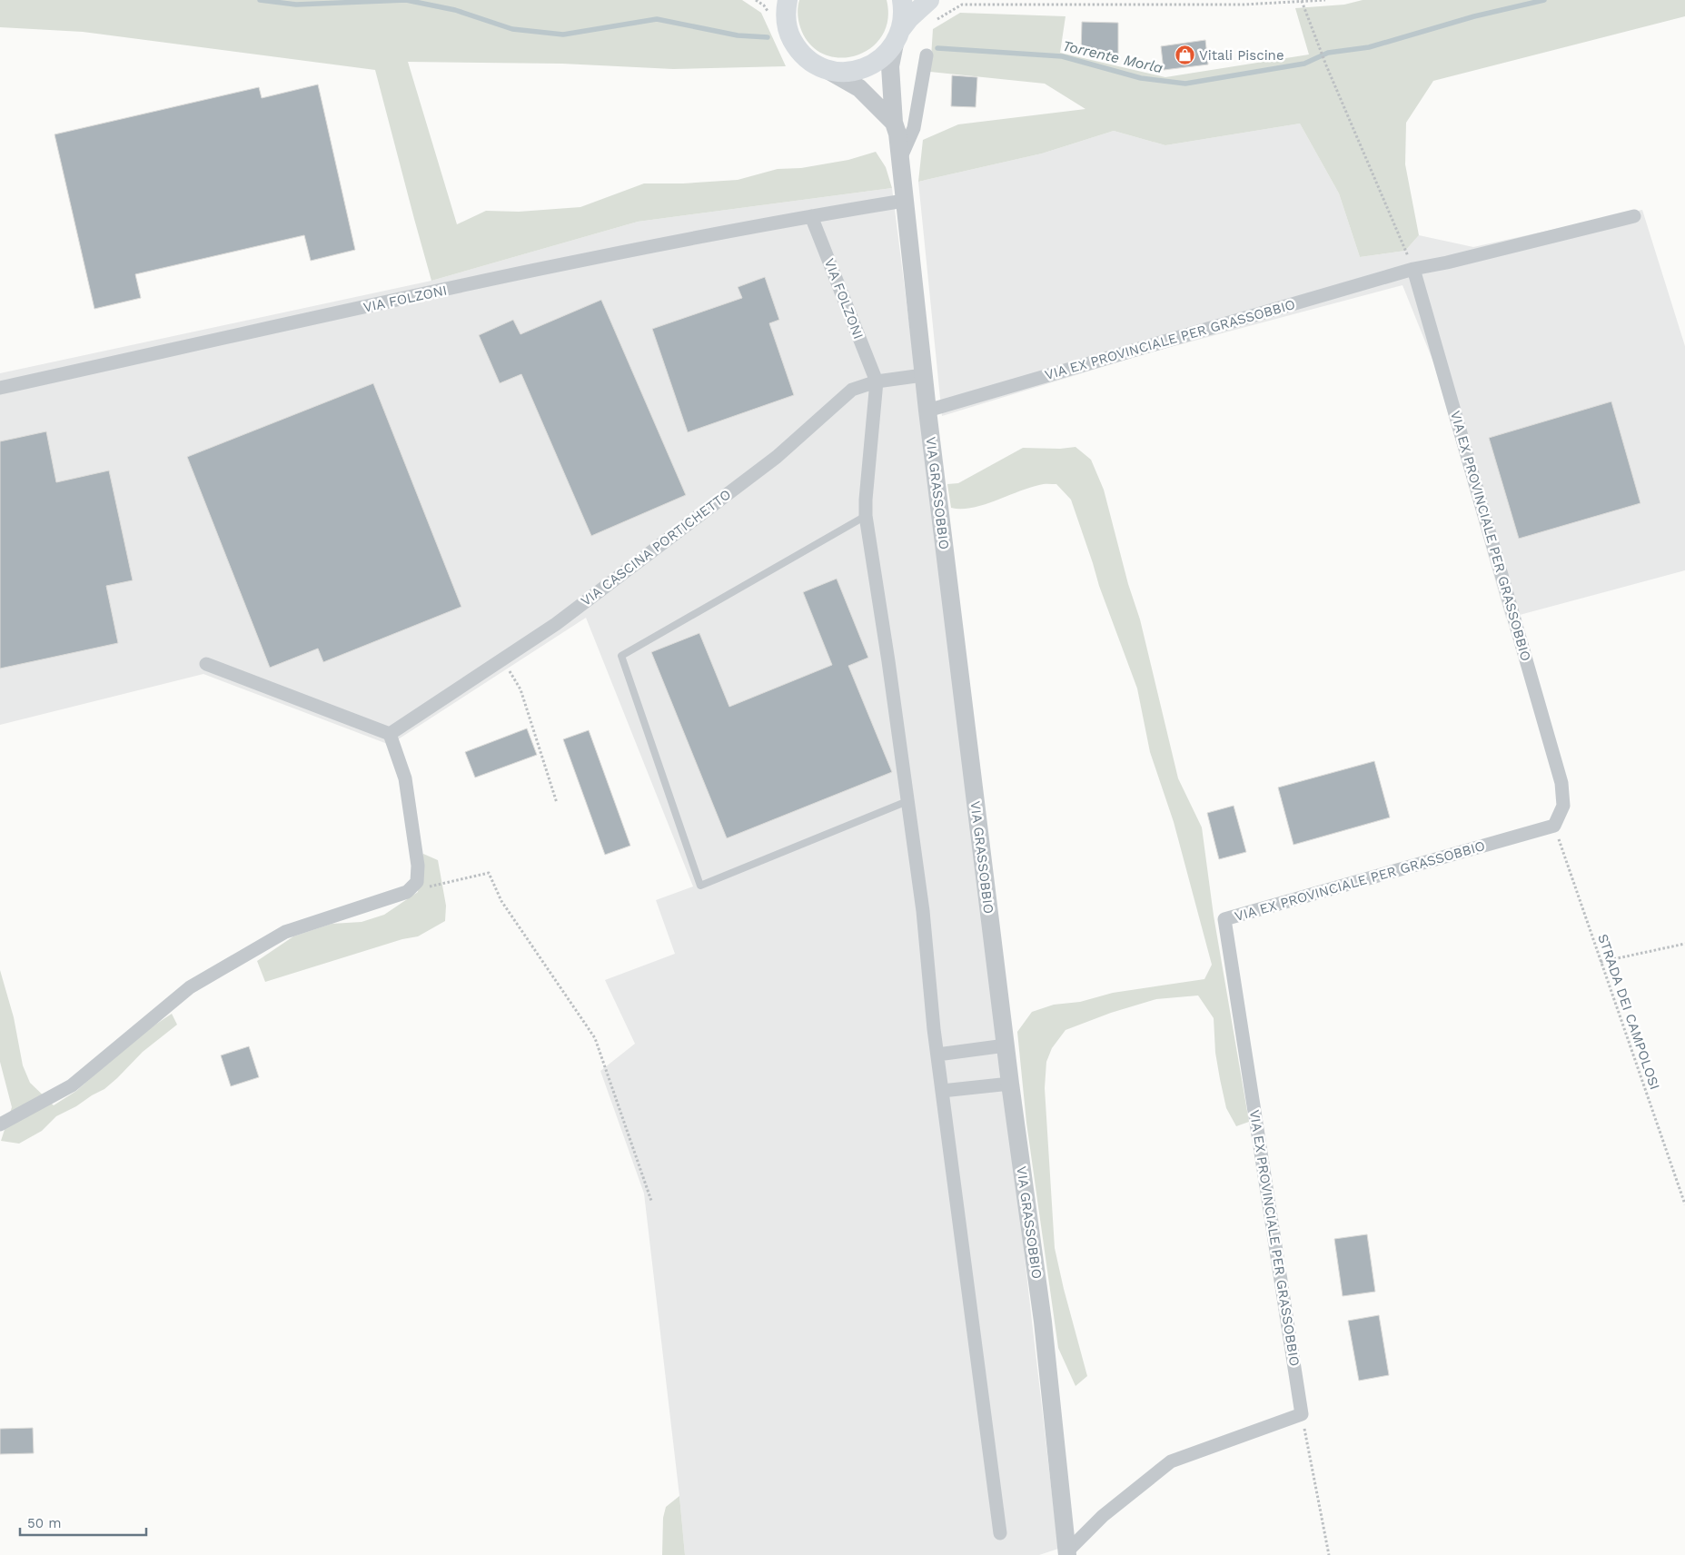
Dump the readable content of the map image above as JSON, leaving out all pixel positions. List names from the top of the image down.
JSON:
{
  "streets": {
    "street": [
      "VIA FOLZONI",
      "VIA EX PROVINCIALE PER GRASSOBBIO",
      "VIA GRASSOBBIO",
      "VIA CASCINA PORTICHETTO"
    ],
    "path": ["STRADA DEI CAMPOLOSI"]
  },
  "crossings": [
    ["VIA FOLZONI", "VIA GRASSOBBIO"],
    ["VIA FOLZONI", "VIA CASCINA PORTICHETTO"],
    ["VIA EX PROVINCIALE PER GRASSOBBIO", "VIA GRASSOBBIO"],
    ["VIA EX PROVINCIALE PER GRASSOBBIO", "STRADA DEI CAMPOLOSI"],
    ["VIA GRASSOBBIO", "VIA CASCINA PORTICHETTO"]
  ],
  "water": ["Torrente Morla"],
  "places": {
    "shop": ["Vitali Piscine"]
  },
  "scale_bar": "50 m"
}
